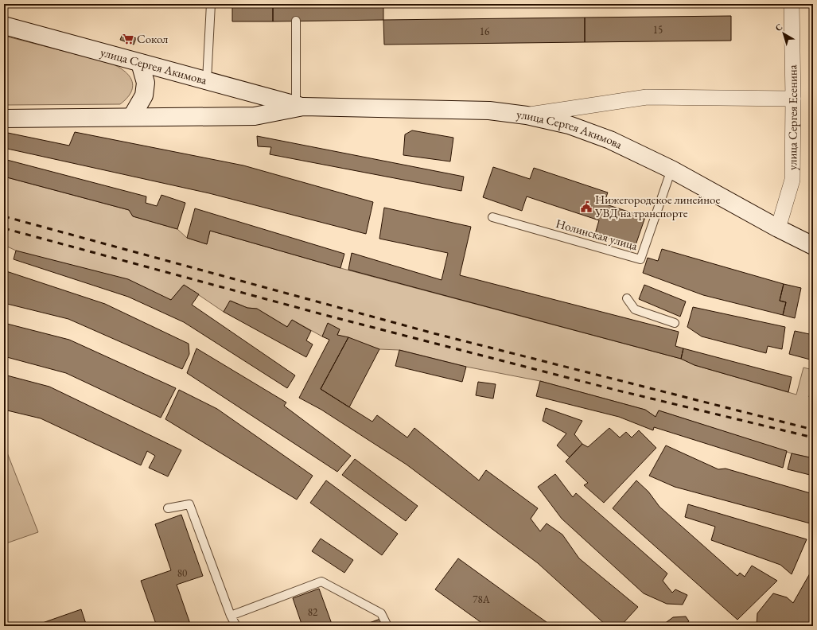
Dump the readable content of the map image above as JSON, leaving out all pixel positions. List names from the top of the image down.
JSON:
{
  "streets": {
    "main road": ["улица Сергея Акимова"],
    "street": ["улица Сергея Есенина"],
    "lane": ["Нолинская улица"]
  },
  "crossings": [
    ["улица Сергея Акимова", "улица Сергея Есенина"],
    ["улица Сергея Акимова", "Нолинская улица"]
  ],
  "places": {
    "supermarket": ["Сокол"],
    "public building": ["Нижегородское линейное УВД на транспорте"]
  },
  "house_numbers": [
    "15",
    "16",
    "80",
    "78А",
    "82"
  ],
  "north": "top left"
}
